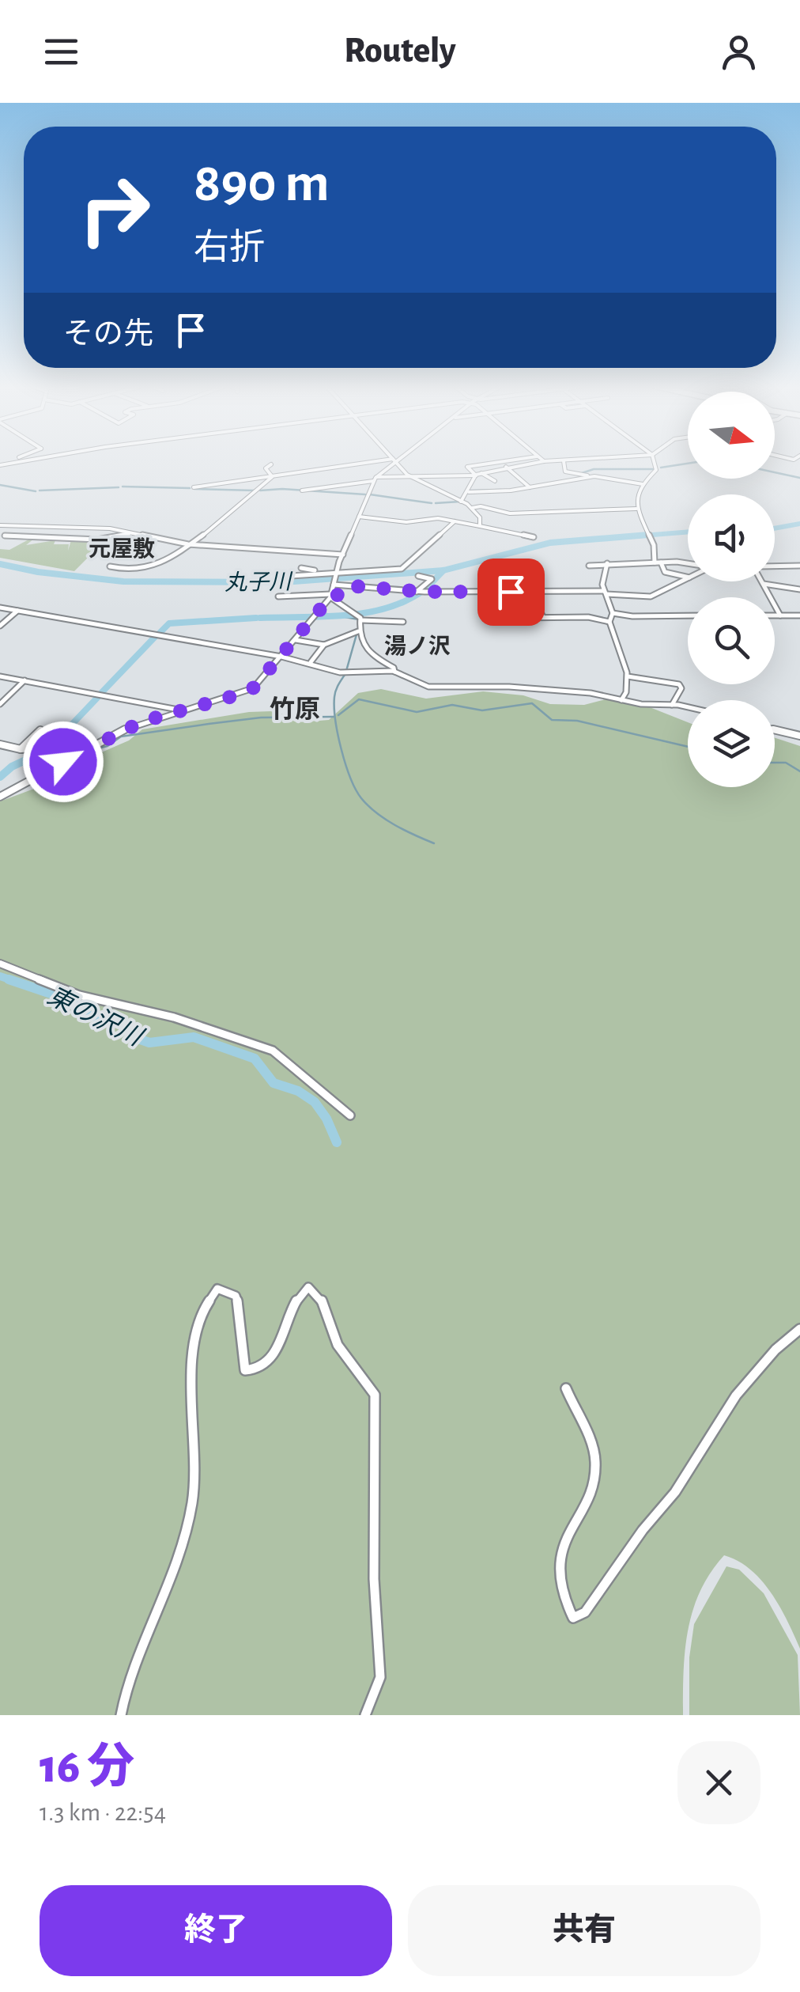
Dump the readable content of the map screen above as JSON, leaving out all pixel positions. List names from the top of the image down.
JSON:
{
  "districts": ["元屋敷", "湯ノ沢", "竹原"],
  "water": ["丸子川", "東の沢川"],
  "north": "right",
  "page": {
    "header": "Routely",
    "turn": ["890 m", "右折"],
    "then": "その先",
    "heading": ["16 分", "1.3 km · 22:54"],
    "buttons": ["終了", "共有"]
  }
}
